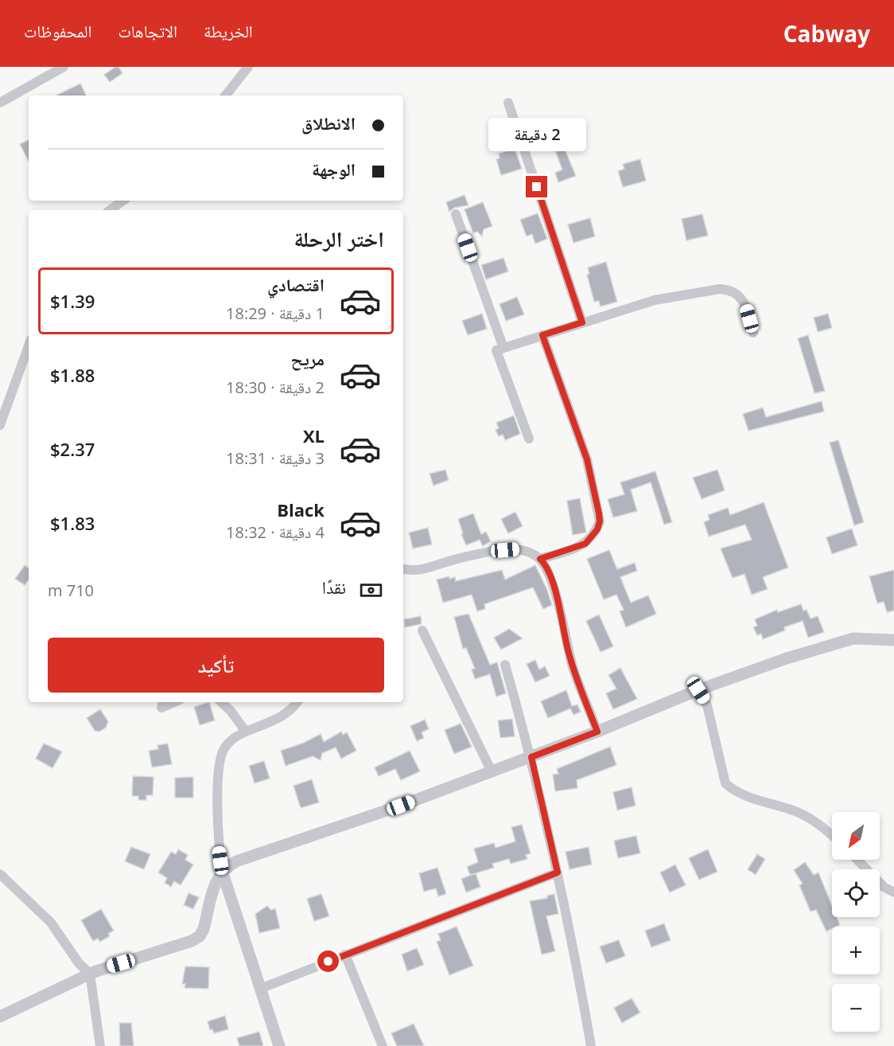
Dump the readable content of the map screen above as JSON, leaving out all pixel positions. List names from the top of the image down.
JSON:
{
  "north": "bottom left",
  "page": {
    "header": "Cabway",
    "nav": ["الخريطة", "الاتجاهات", "المحفوظات"],
    "banner": ["الانطلاق", "الوجهة"],
    "bubble": "2 دقيقة",
    "heading": "اختر الرحلة",
    "list": [
      {
        "name": "اقتصادي",
        "note": "1 دقيقة · 18:29",
        "value": "$1.39"
      },
      {
        "name": "مريح",
        "note": "2 دقيقة · 18:30",
        "value": "$1.88"
      },
      {
        "name": "XL",
        "note": "3 دقيقة · 18:31",
        "value": "$2.37"
      },
      {
        "name": "Black",
        "note": "4 دقيقة · 18:32",
        "value": "$1.83"
      }
    ],
    "pay": ["نقدًا", "710 m"],
    "buttons": "تأكيد",
    "map_buttons": ["+", "−"]
  }
}
